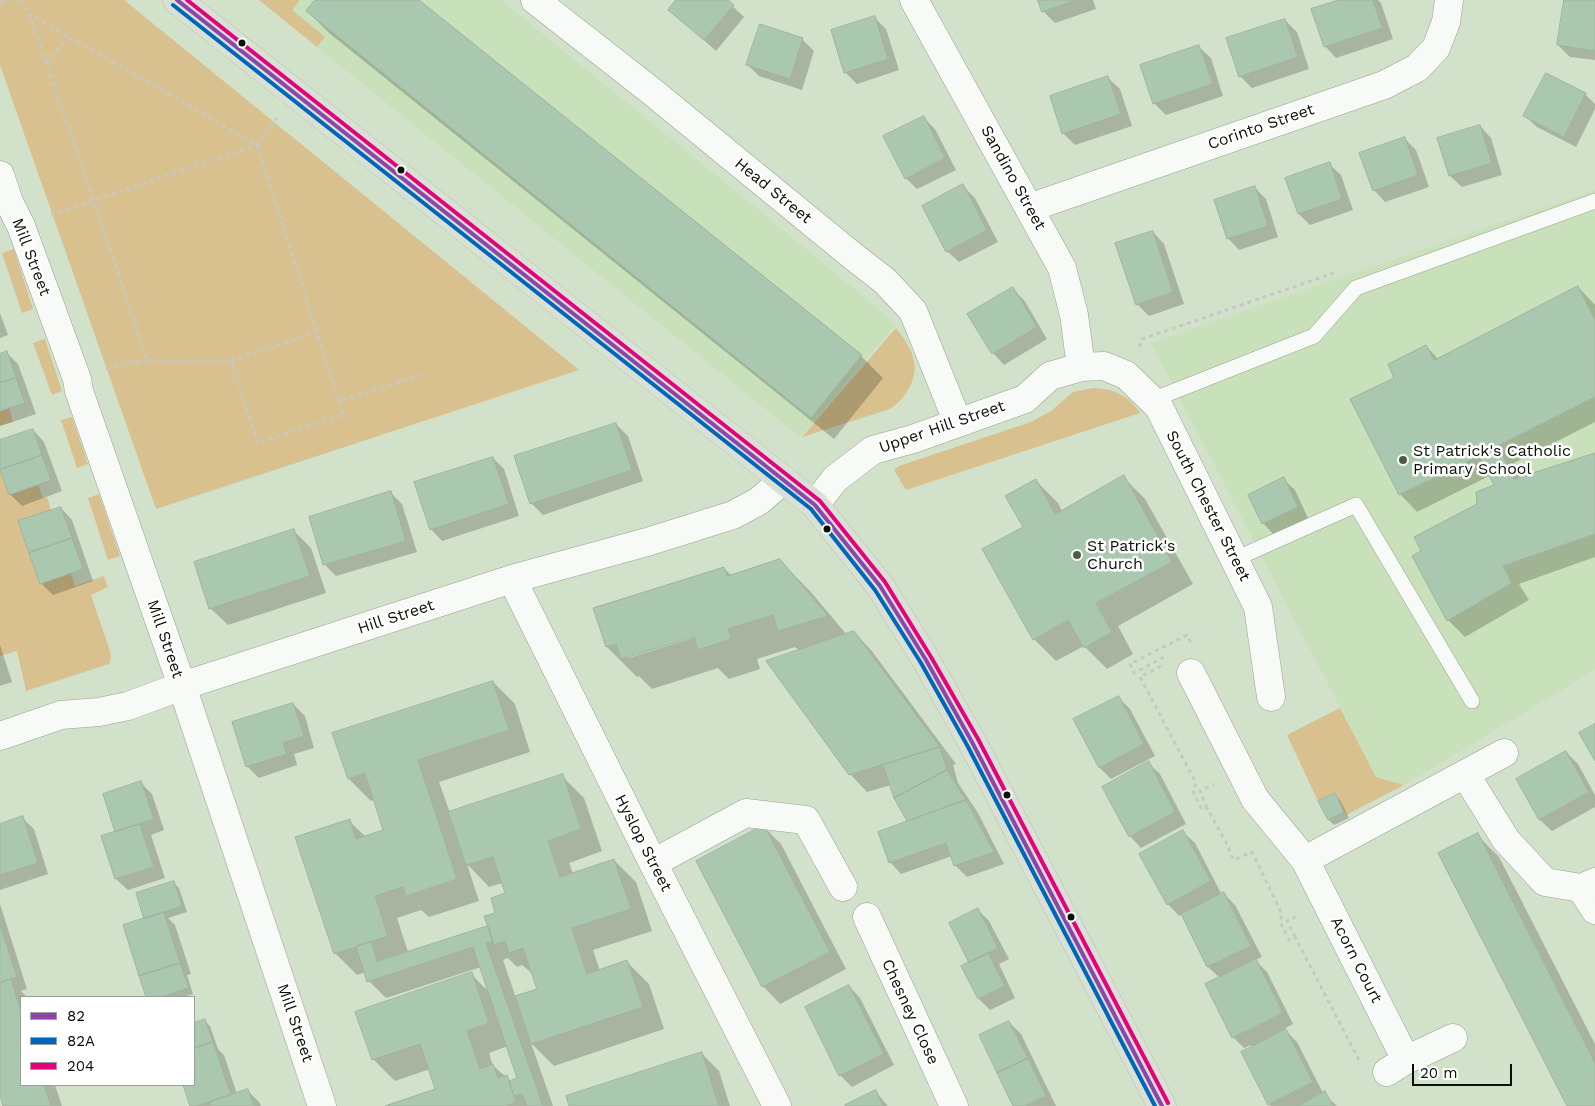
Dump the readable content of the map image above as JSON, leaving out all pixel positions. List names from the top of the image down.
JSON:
{
  "streets": {
    "street": [
      "Corinto Street",
      "Sandino Street",
      "Head Street",
      "Mill Street",
      "Upper Hill Street",
      "South Chester Street",
      "Hill Street",
      "Hyslop Street",
      "Acorn Court",
      "Chesney Close"
    ]
  },
  "crossings": [
    ["Corinto Street", "Sandino Street"],
    ["Sandino Street", "Upper Hill Street"],
    ["Sandino Street", "South Chester Street"],
    ["Head Street", "Upper Hill Street"],
    ["Mill Street", "Hill Street"],
    ["Upper Hill Street", "South Chester Street"],
    ["Hill Street", "Hyslop Street"]
  ],
  "places": ["St Patrick's Catholic Primary School", "St Patrick's Church"],
  "lines": ["transit line 82", "transit line 204", "transit line 82A"],
  "legend": ["82", "82A", "204"],
  "scale_bar": "20 m"
}
